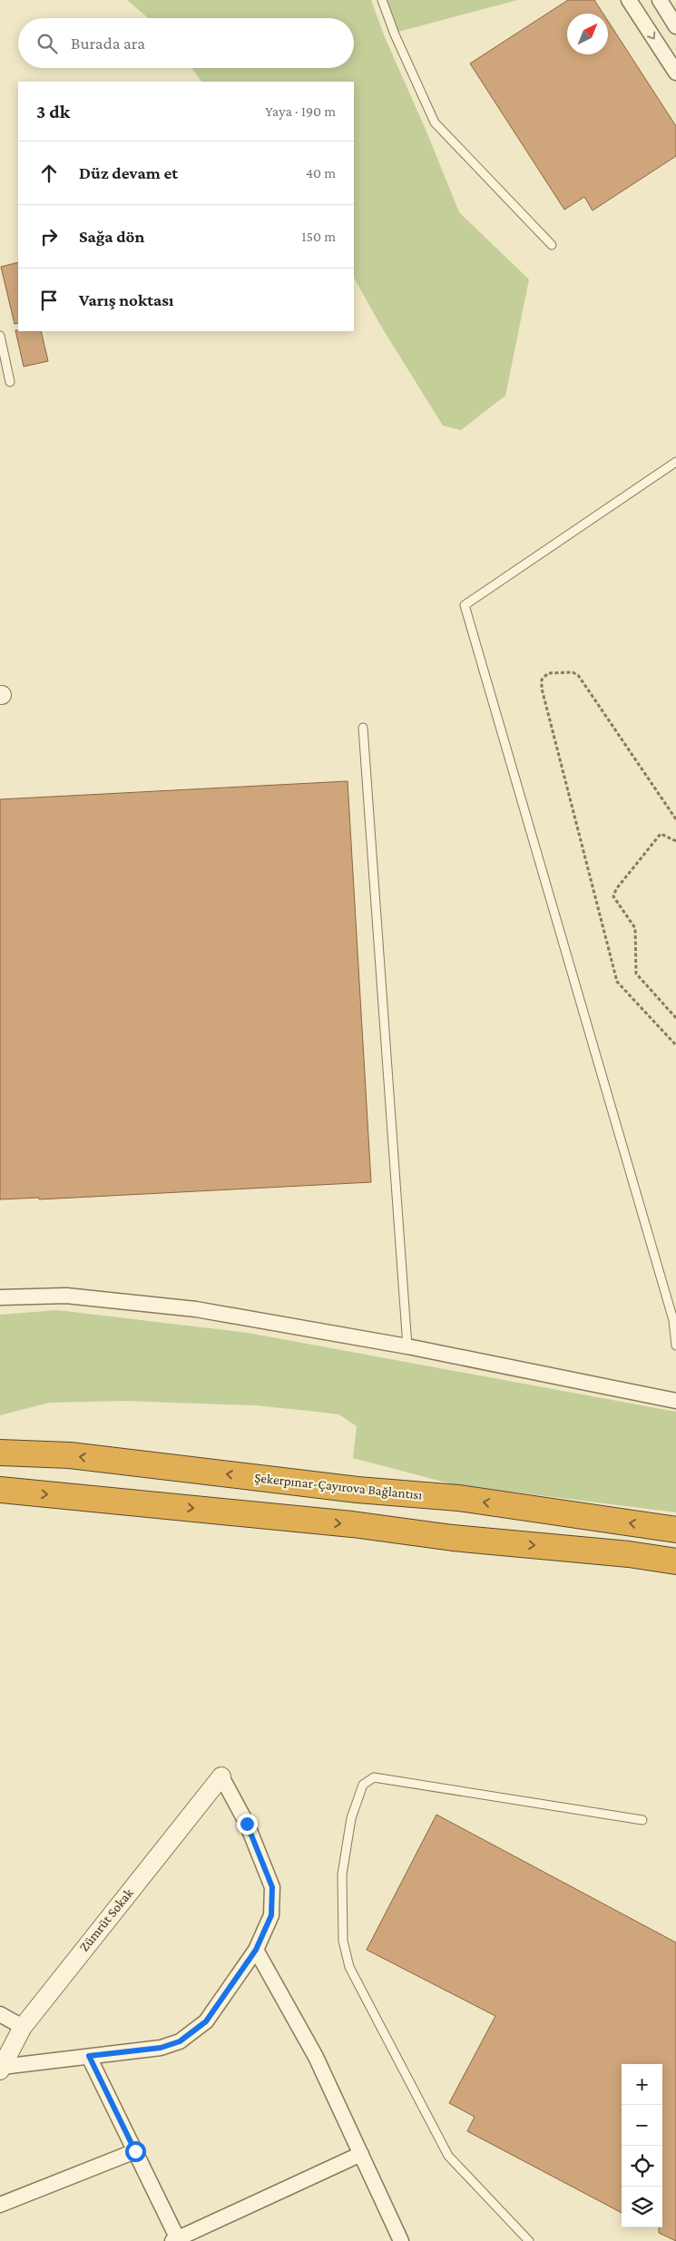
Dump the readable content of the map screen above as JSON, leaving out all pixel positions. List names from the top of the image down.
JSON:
{
  "streets": {
    "highway": ["Şekerpınar-Çayırova Bağlantısı"],
    "street": ["Zümrüt Sokak"]
  },
  "north": "top right",
  "page": {
    "search": "Burada ara",
    "heading": ["3 dk", "Yaya · 190 m"],
    "list": [
      ["Düz devam et", "40 m"],
      ["Sağa dön", "150 m"],
      "Varış noktası"
    ],
    "map_buttons": ["+", "−"]
  }
}
